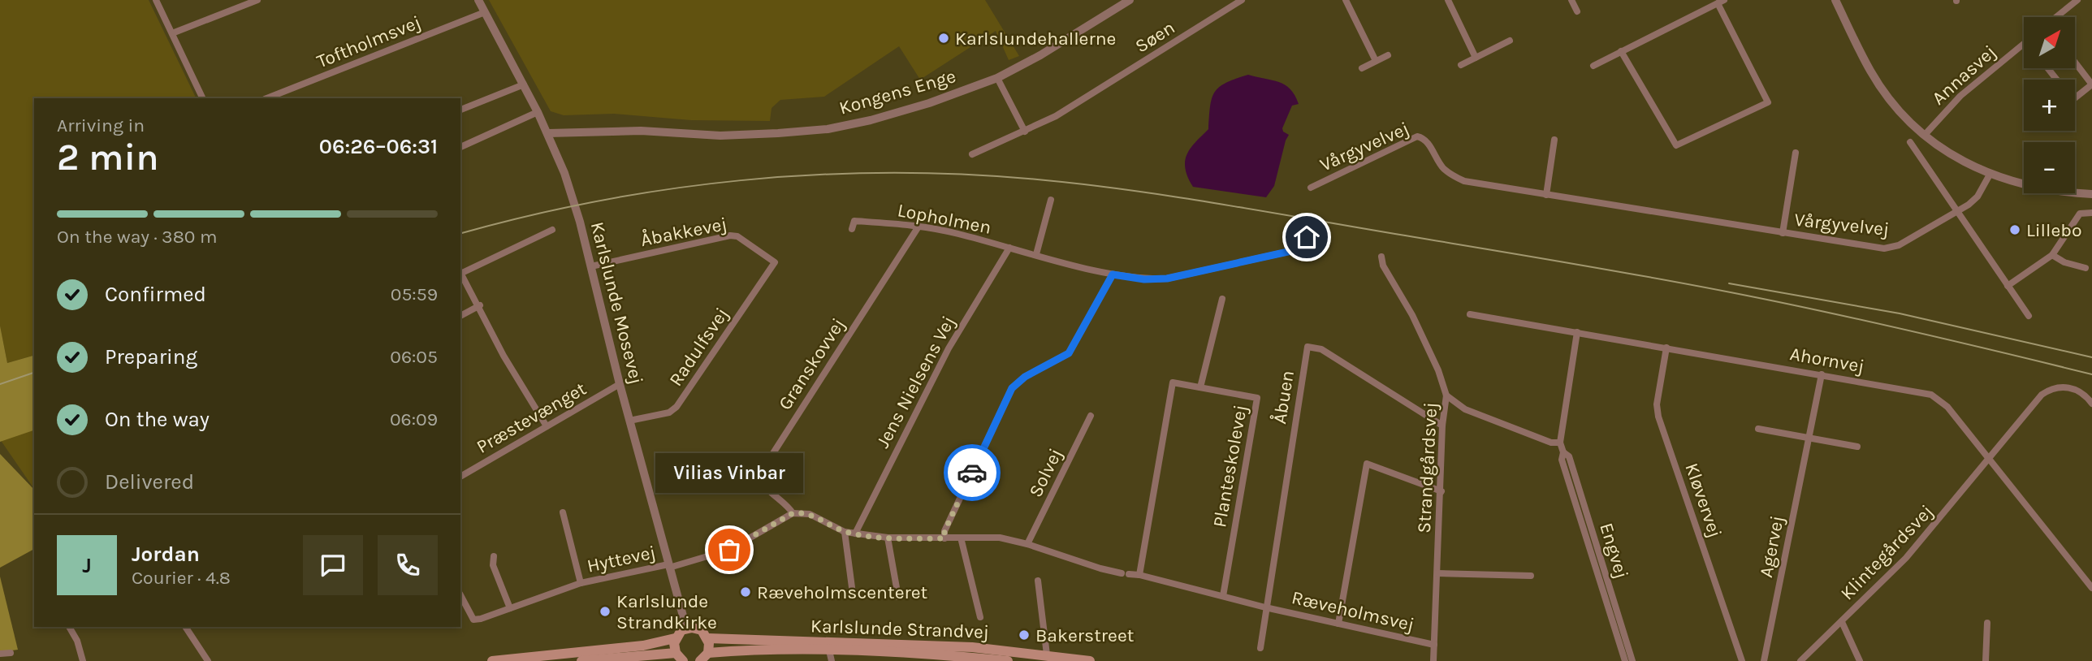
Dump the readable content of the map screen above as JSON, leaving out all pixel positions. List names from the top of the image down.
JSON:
{
  "streets": {
    "main road": ["Karlslunde Strandvej"],
    "street": [
      "Søen",
      "Toftholmsvej",
      "Annasvej",
      "Kongens Enge",
      "Vårgyvelvej",
      "Lopholmen",
      "Åbakkevej",
      "Karlslunde Mosevej",
      "Radulfsvej",
      "Ahornvej",
      "Granskovvej",
      "Jens Nielsens Vej",
      "Åbuen",
      "Præstevænget",
      "Planteskolevej",
      "Strandgårdsvej",
      "Solvej",
      "Kløvervej",
      "Agervej",
      "Engvej",
      "Klintegårdsvej",
      "Hyttevej",
      "Ræveholmsvej"
    ]
  },
  "crossings": [
    ["Toftholmsvej", "Karlslunde Mosevej"],
    ["Kongens Enge", "Karlslunde Mosevej"],
    ["Lopholmen", "Granskovvej"],
    ["Lopholmen", "Jens Nielsens Vej"],
    ["Åbakkevej", "Karlslunde Mosevej"],
    ["Åbakkevej", "Radulfsvej"],
    ["Karlslunde Mosevej", "Radulfsvej"],
    ["Karlslunde Mosevej", "Præstevænget"],
    ["Karlslunde Mosevej", "Hyttevej"],
    ["Ahornvej", "Kløvervej"],
    ["Ahornvej", "Agervej"],
    ["Ahornvej", "Klintegårdsvej"],
    ["Granskovvej", "Ræveholmsvej"],
    ["Jens Nielsens Vej", "Ræveholmsvej"],
    ["Åbuen", "Strandgårdsvej"],
    ["Åbuen", "Ræveholmsvej"],
    ["Planteskolevej", "Ræveholmsvej"],
    ["Strandgårdsvej", "Ræveholmsvej"],
    ["Solvej", "Ræveholmsvej"]
  ],
  "places": [
    "Karlslundehallerne",
    "Lillebo",
    "Vilias Vinbar",
    "Ræveholmscenteret",
    "Karlslunde Strandkirke",
    "Bakerstreet"
  ],
  "north": "top right",
  "page": {
    "map_buttons": ["+", "−"],
    "heading": ["2 min", "Arriving in", "06:26–06:31"],
    "panel": ["Jordan", "Courier · 4.8"],
    "bar": "On the way · 380 m",
    "list": [
      ["Confirmed", "05:59"],
      ["Preparing", "06:05"],
      ["On the way", "06:09"],
      "Delivered"
    ],
    "bubble": "Vilias Vinbar",
    "round": "J"
  }
}
